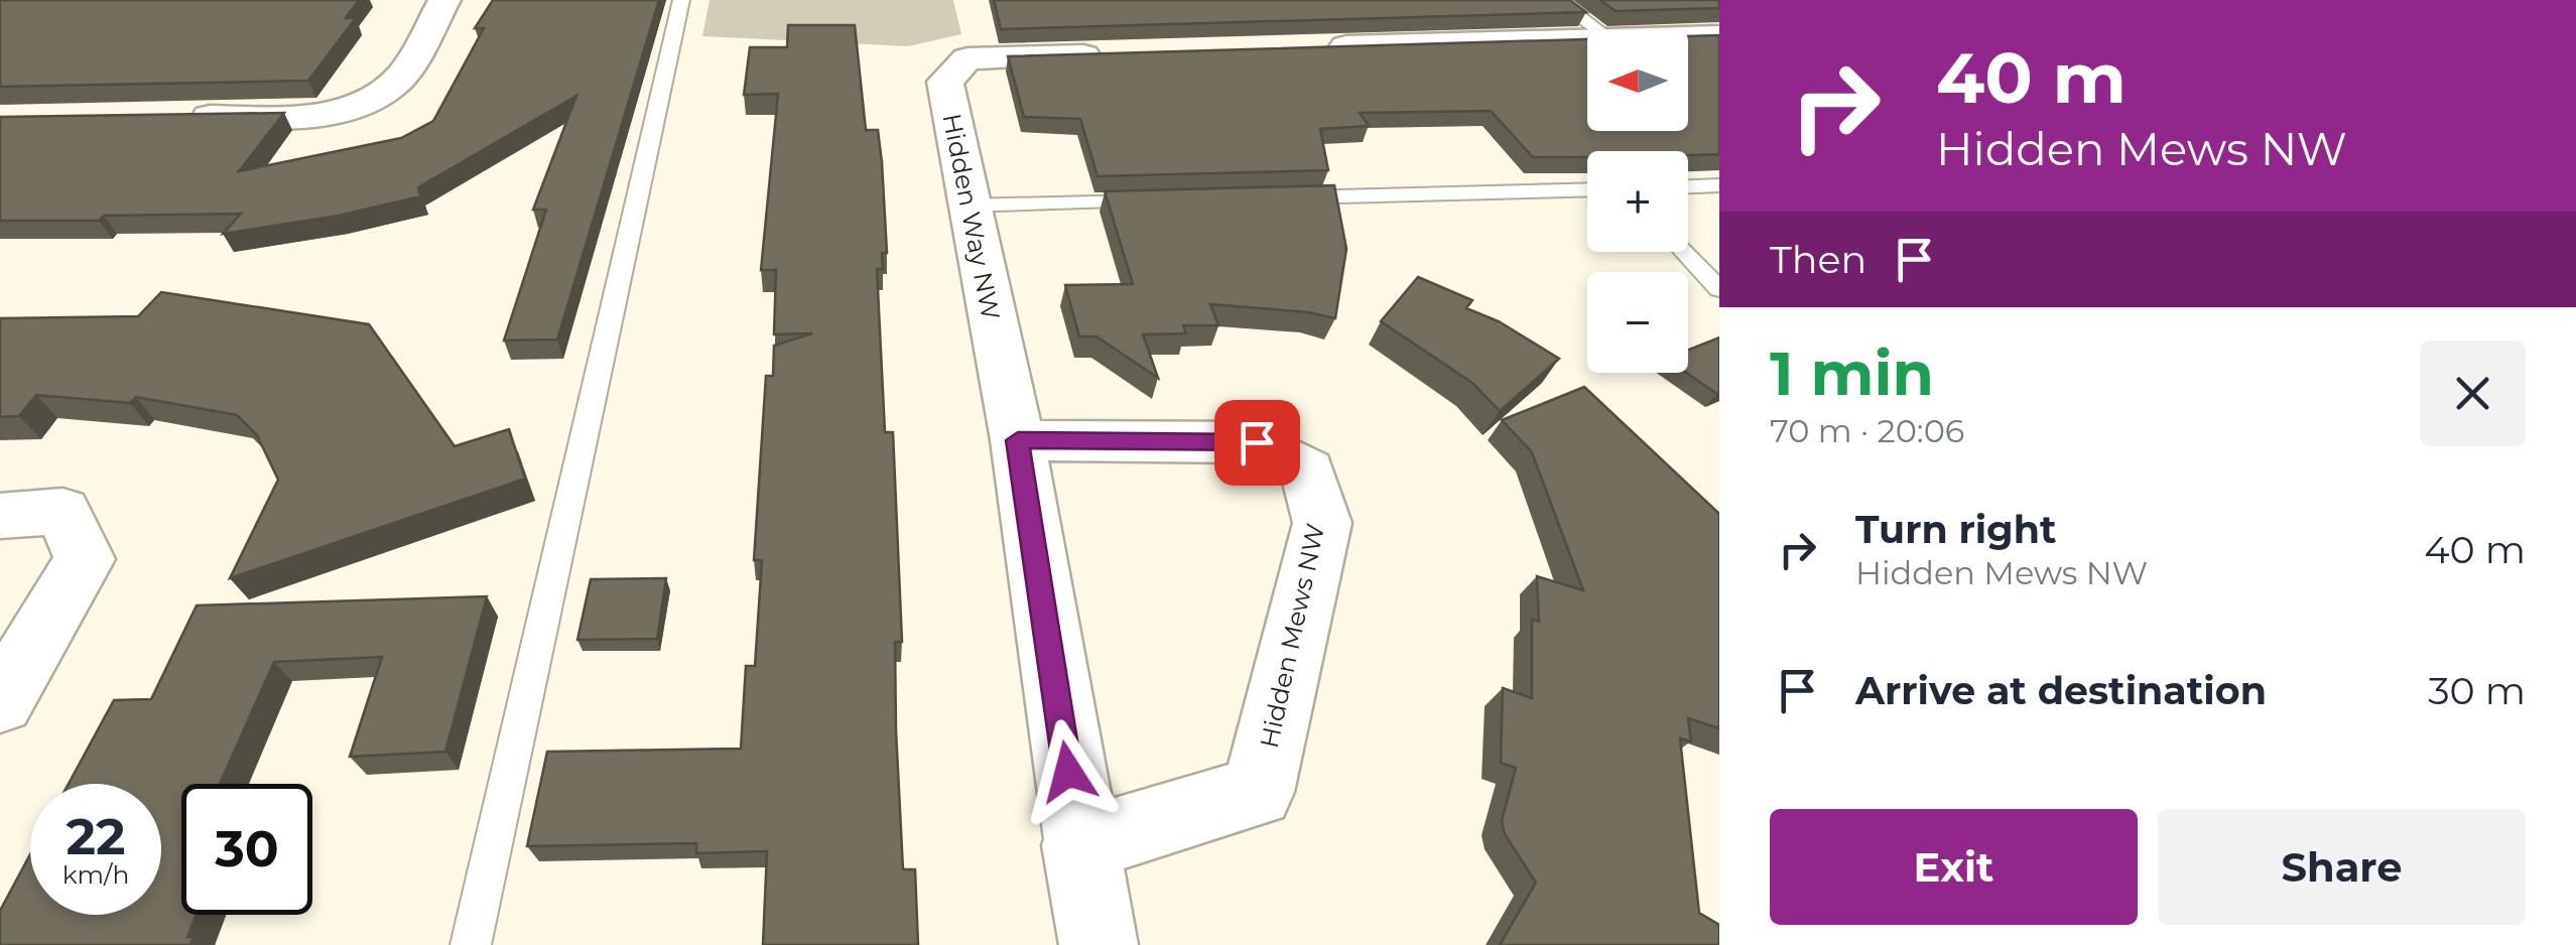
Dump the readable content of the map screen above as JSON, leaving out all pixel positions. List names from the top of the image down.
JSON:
{
  "streets": {
    "street": ["Hidden Way NW", "Hidden Mews NW"]
  },
  "crossings": [
    ["Hidden Way NW", "Hidden Mews NW"]
  ],
  "north": "left",
  "page": {
    "turn": ["40 m", "Hidden Mews NW"],
    "map_buttons": ["+", "−"],
    "then": "Then",
    "heading": ["1 min", "70 m · 20:06"],
    "list": [
      {
        "name": "Turn right",
        "note": "Hidden Mews NW",
        "value": "40 m"
      },
      {
        "name": "Arrive at destination",
        "value": "30 m"
      }
    ],
    "speed": "22 km/h",
    "limit": "30",
    "buttons": ["Exit", "Share"]
  }
}
